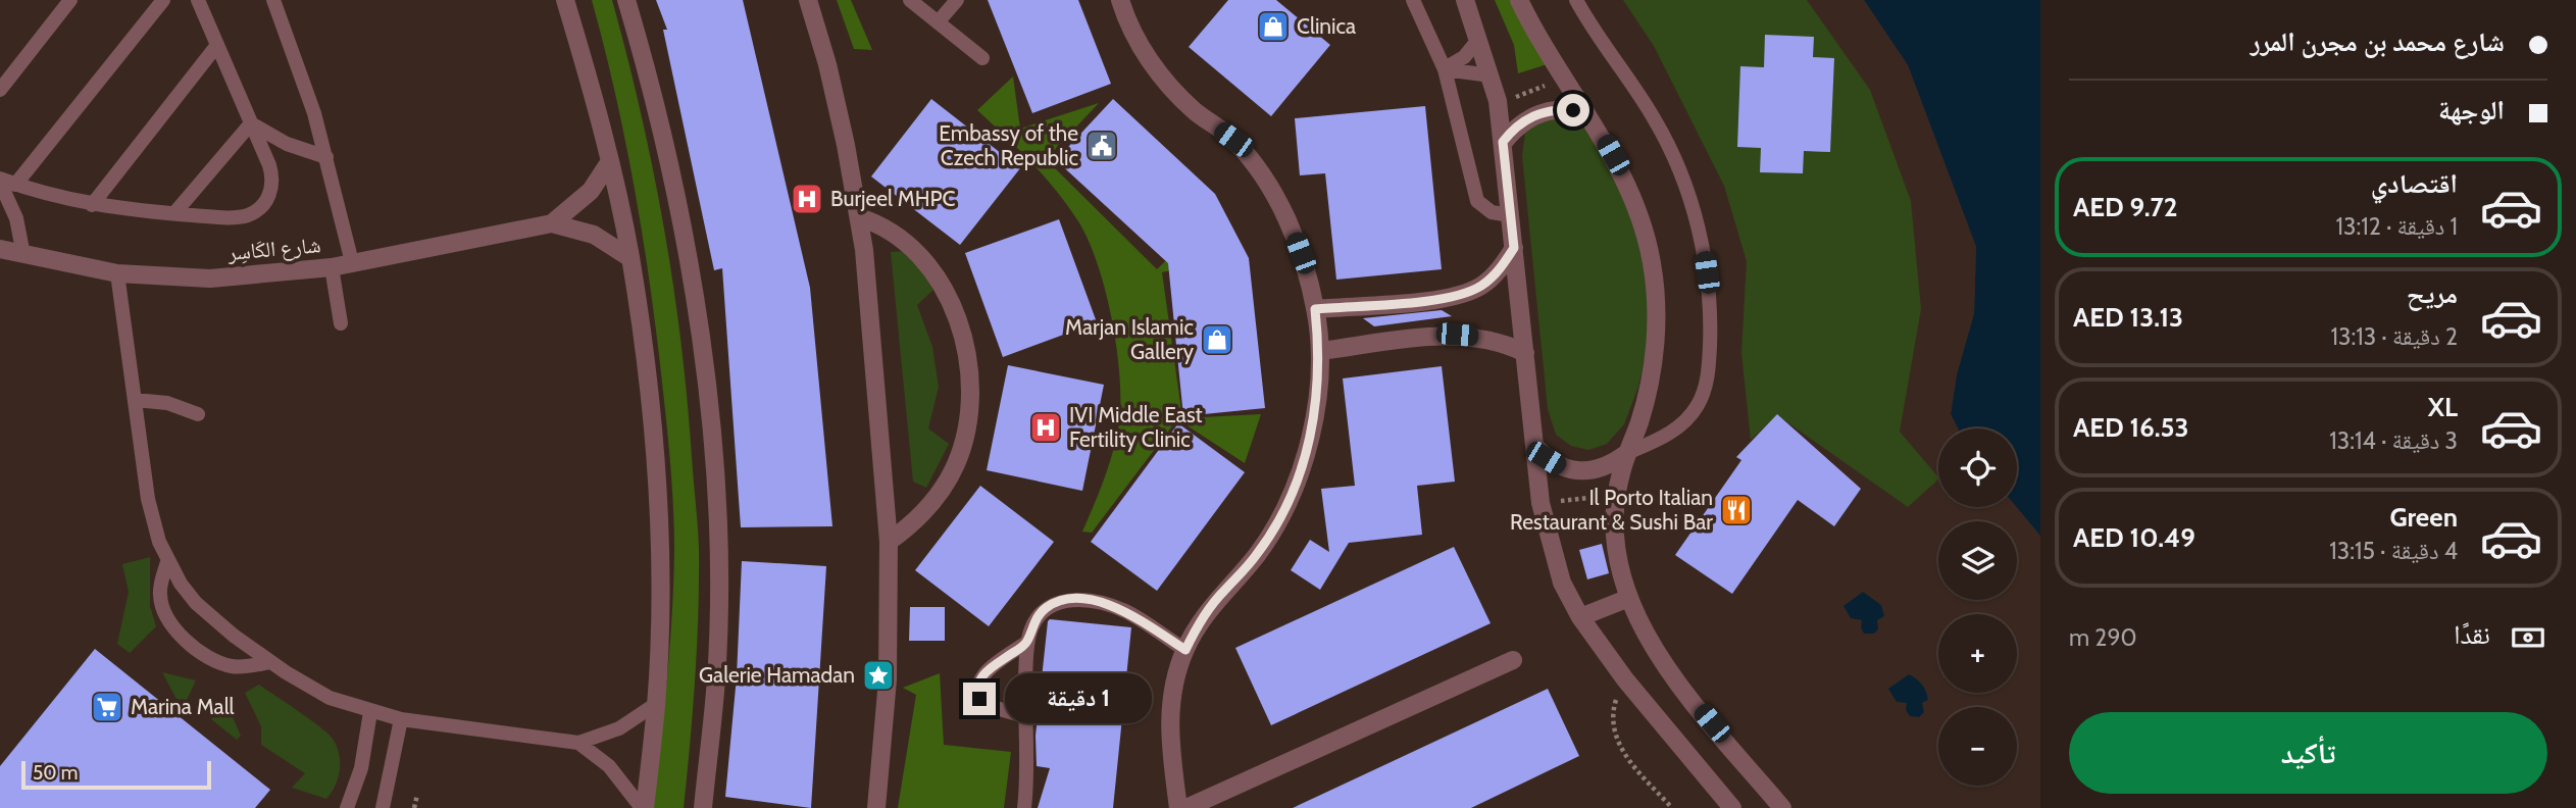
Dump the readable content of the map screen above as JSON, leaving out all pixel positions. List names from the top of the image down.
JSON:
{
  "streets": {
    "street": ["شارع الكَاسِر"]
  },
  "places": {
    "shop": ["Clinica", "Marjan Islamic Gallery"],
    "public building": ["Embassy of the Czech Republic"],
    "hospital": ["Burjeel MHPC", "IVI Middle East Fertility Clinic"],
    "restaurant": ["Il Porto Italian Restaurant & Sushi Bar"],
    "place": ["Galerie Hamadan"],
    "supermarket": ["Marina Mall"]
  },
  "scale_bar": "50 m",
  "page": {
    "banner": ["شارع محمد بن مجرن المرر", "الوجهة"],
    "list": [
      {
        "name": "اقتصادي",
        "note": "1 دقيقة · 13:12",
        "value": "AED 9.72"
      },
      {
        "name": "مريح",
        "note": "2 دقيقة · 13:13",
        "value": "AED 13.13"
      },
      {
        "name": "XL",
        "note": "3 دقيقة · 13:14",
        "value": "AED 16.53"
      },
      {
        "name": "Green",
        "note": "4 دقيقة · 13:15",
        "value": "AED 10.49"
      }
    ],
    "map_buttons": ["+", "−"],
    "pay": ["نقدًا", "290 m"],
    "bubble": "1 دقيقة",
    "buttons": "تأكيد",
    "scale": "50 m"
  }
}
